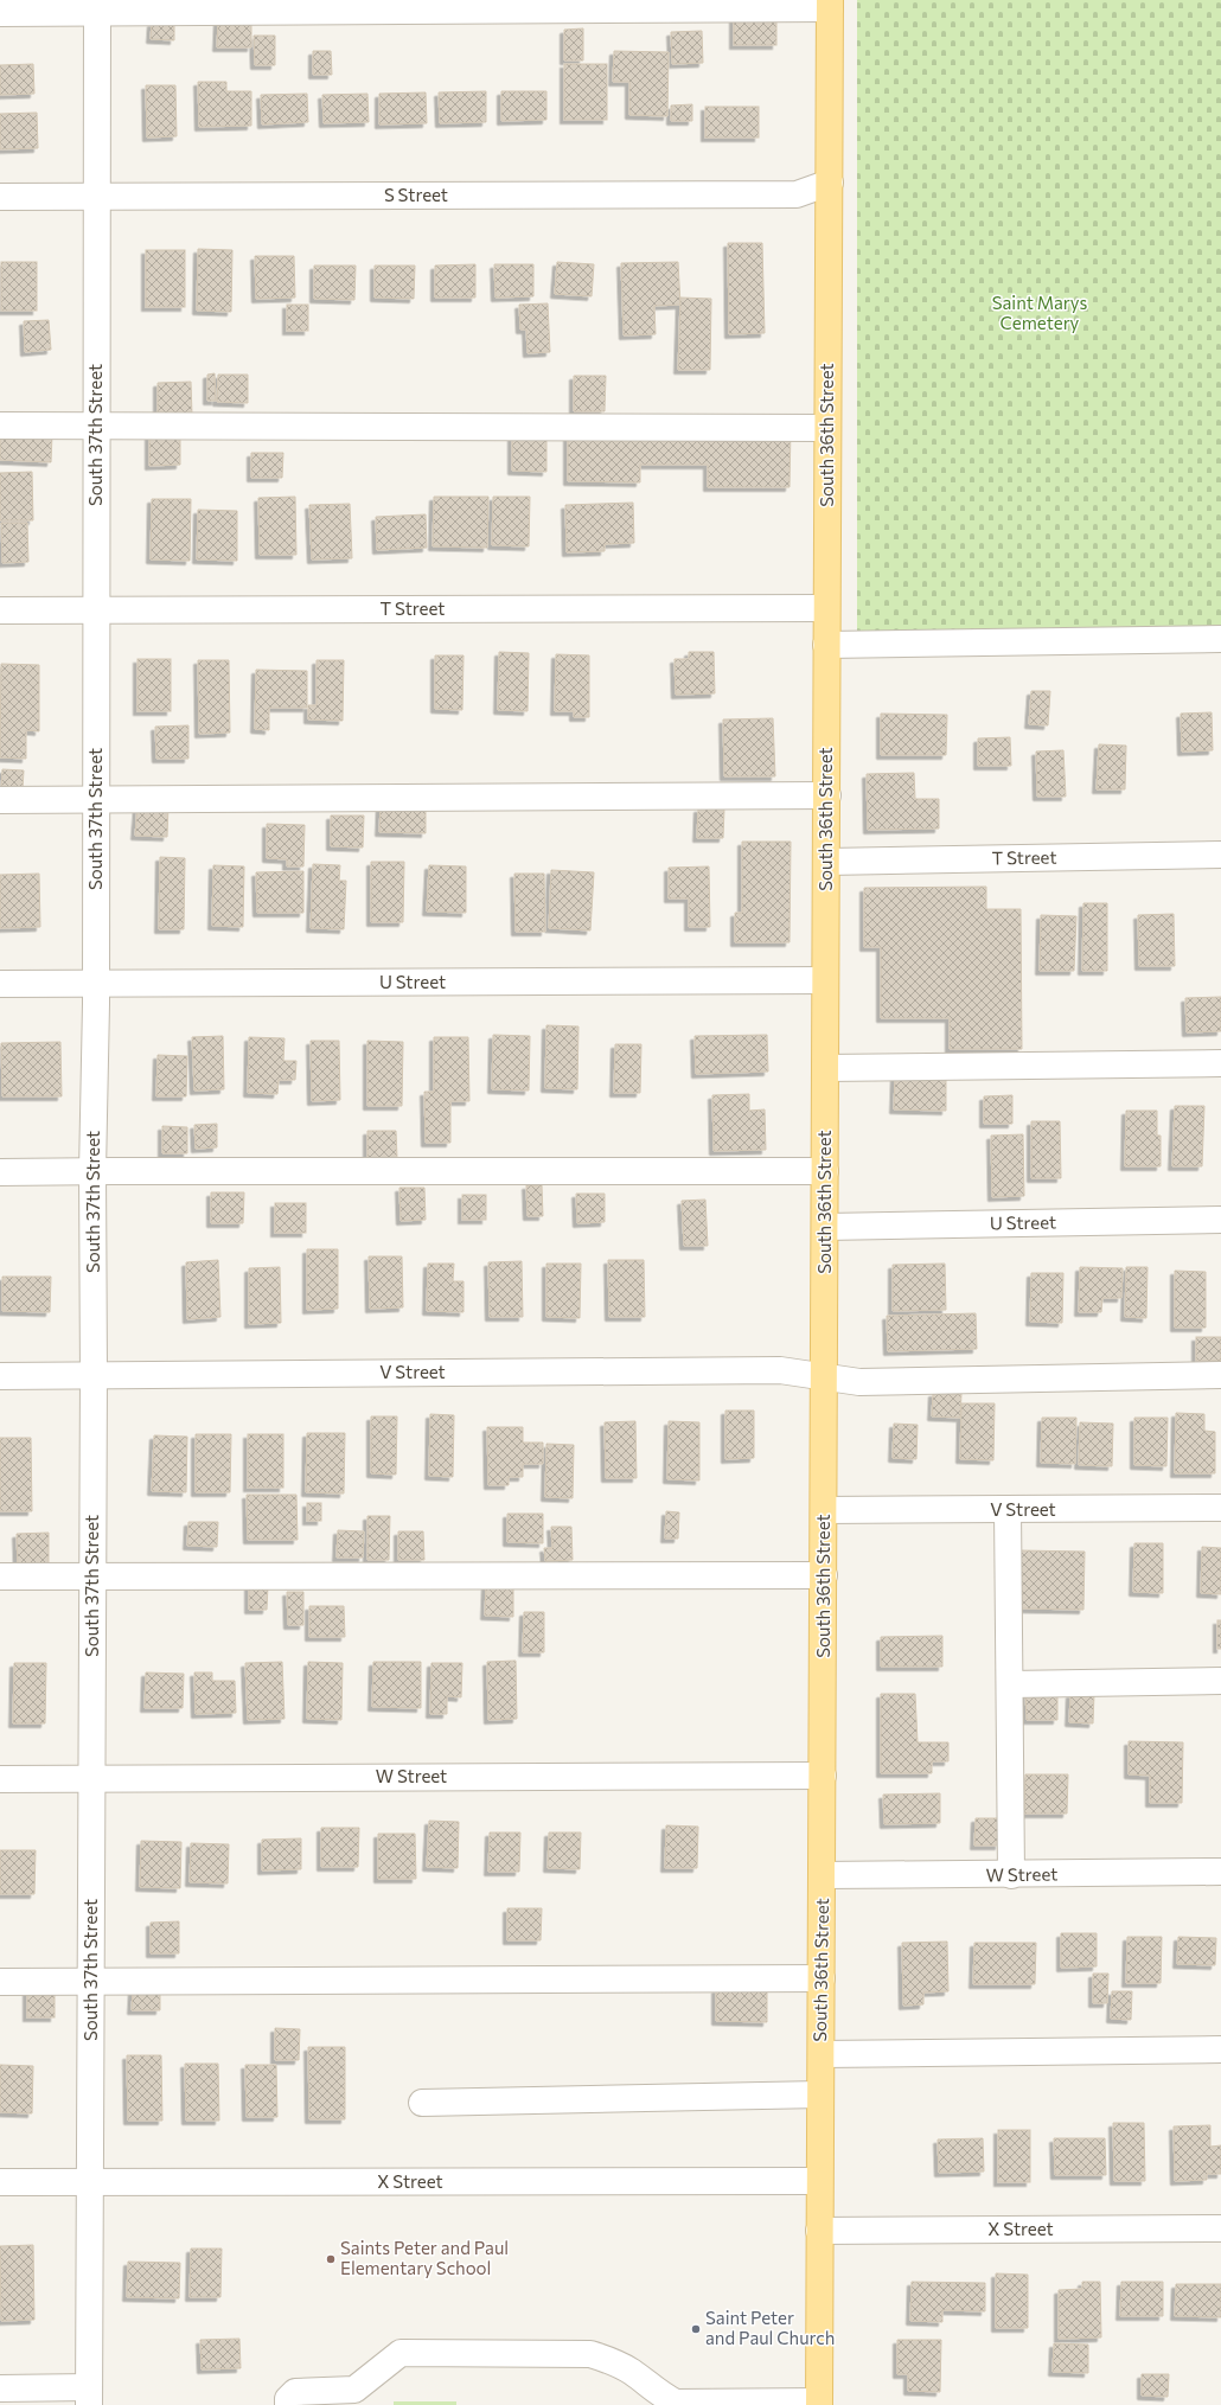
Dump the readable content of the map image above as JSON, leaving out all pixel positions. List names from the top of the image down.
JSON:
{
  "streets": {
    "main road": ["South 36th Street"],
    "street": [
      "S Street",
      "South 37th Street",
      "T Street",
      "U Street",
      "V Street",
      "W Street",
      "X Street"
    ]
  },
  "crossings": [
    ["S Street", "South 37th Street"],
    ["S Street", "South 36th Street"],
    ["South 37th Street", "T Street"],
    ["South 37th Street", "U Street"],
    ["South 37th Street", "V Street"],
    ["South 37th Street", "W Street"],
    ["South 37th Street", "X Street"],
    ["South 36th Street", "T Street"],
    ["South 36th Street", "U Street"],
    ["South 36th Street", "V Street"],
    ["South 36th Street", "W Street"],
    ["South 36th Street", "X Street"]
  ],
  "parks": ["Saint Marys Cemetery"],
  "places": ["Saints Peter and Paul Elementary School", "Saint Peter and Paul Church"]
}
